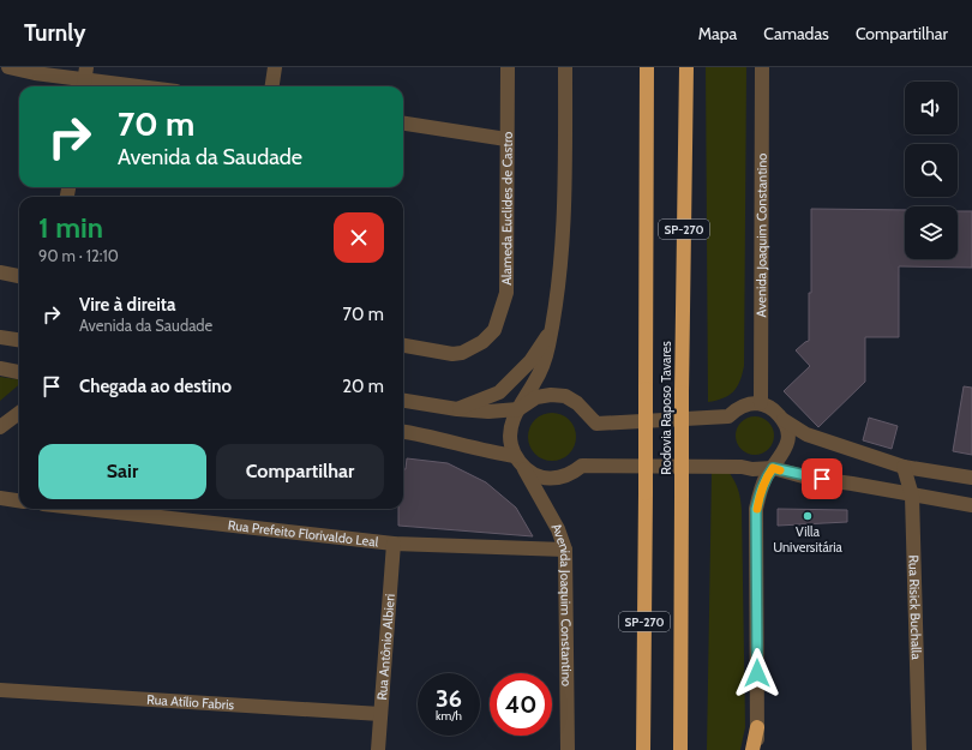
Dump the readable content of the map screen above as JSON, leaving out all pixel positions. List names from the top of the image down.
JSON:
{
  "streets": {
    "highway": ["SP-270", "Rodovia Raposo Tavares"],
    "street": [
      "Alameda Euclides de Castro",
      "Avenida Joaquim Constantino",
      "Rua Prefeito Florivaldo Leal",
      "Rua Risick Buchalla",
      "Rua Antônio Albieri",
      "Rua Atílio Fabris"
    ]
  },
  "crossings": [
    ["Avenida Joaquim Constantino", "Rua Prefeito Florivaldo Leal"],
    ["Rua Prefeito Florivaldo Leal", "Rua Antônio Albieri"],
    ["Rua Antônio Albieri", "Rua Atílio Fabris"]
  ],
  "places": ["Villa Universitária"],
  "page": {
    "header": "Turnly",
    "nav": ["Mapa", "Camadas", "Compartilhar"],
    "turn": ["70 m", "Avenida da Saudade"],
    "heading": ["1 min", "90 m · 12:10"],
    "list": [
      {
        "name": "Vire à direita",
        "note": "Avenida da Saudade",
        "value": "70 m"
      },
      {
        "name": "Chegada ao destino",
        "value": "20 m"
      }
    ],
    "buttons": ["Sair", "Compartilhar"],
    "speed": "36 km/h",
    "limit": "40"
  }
}
